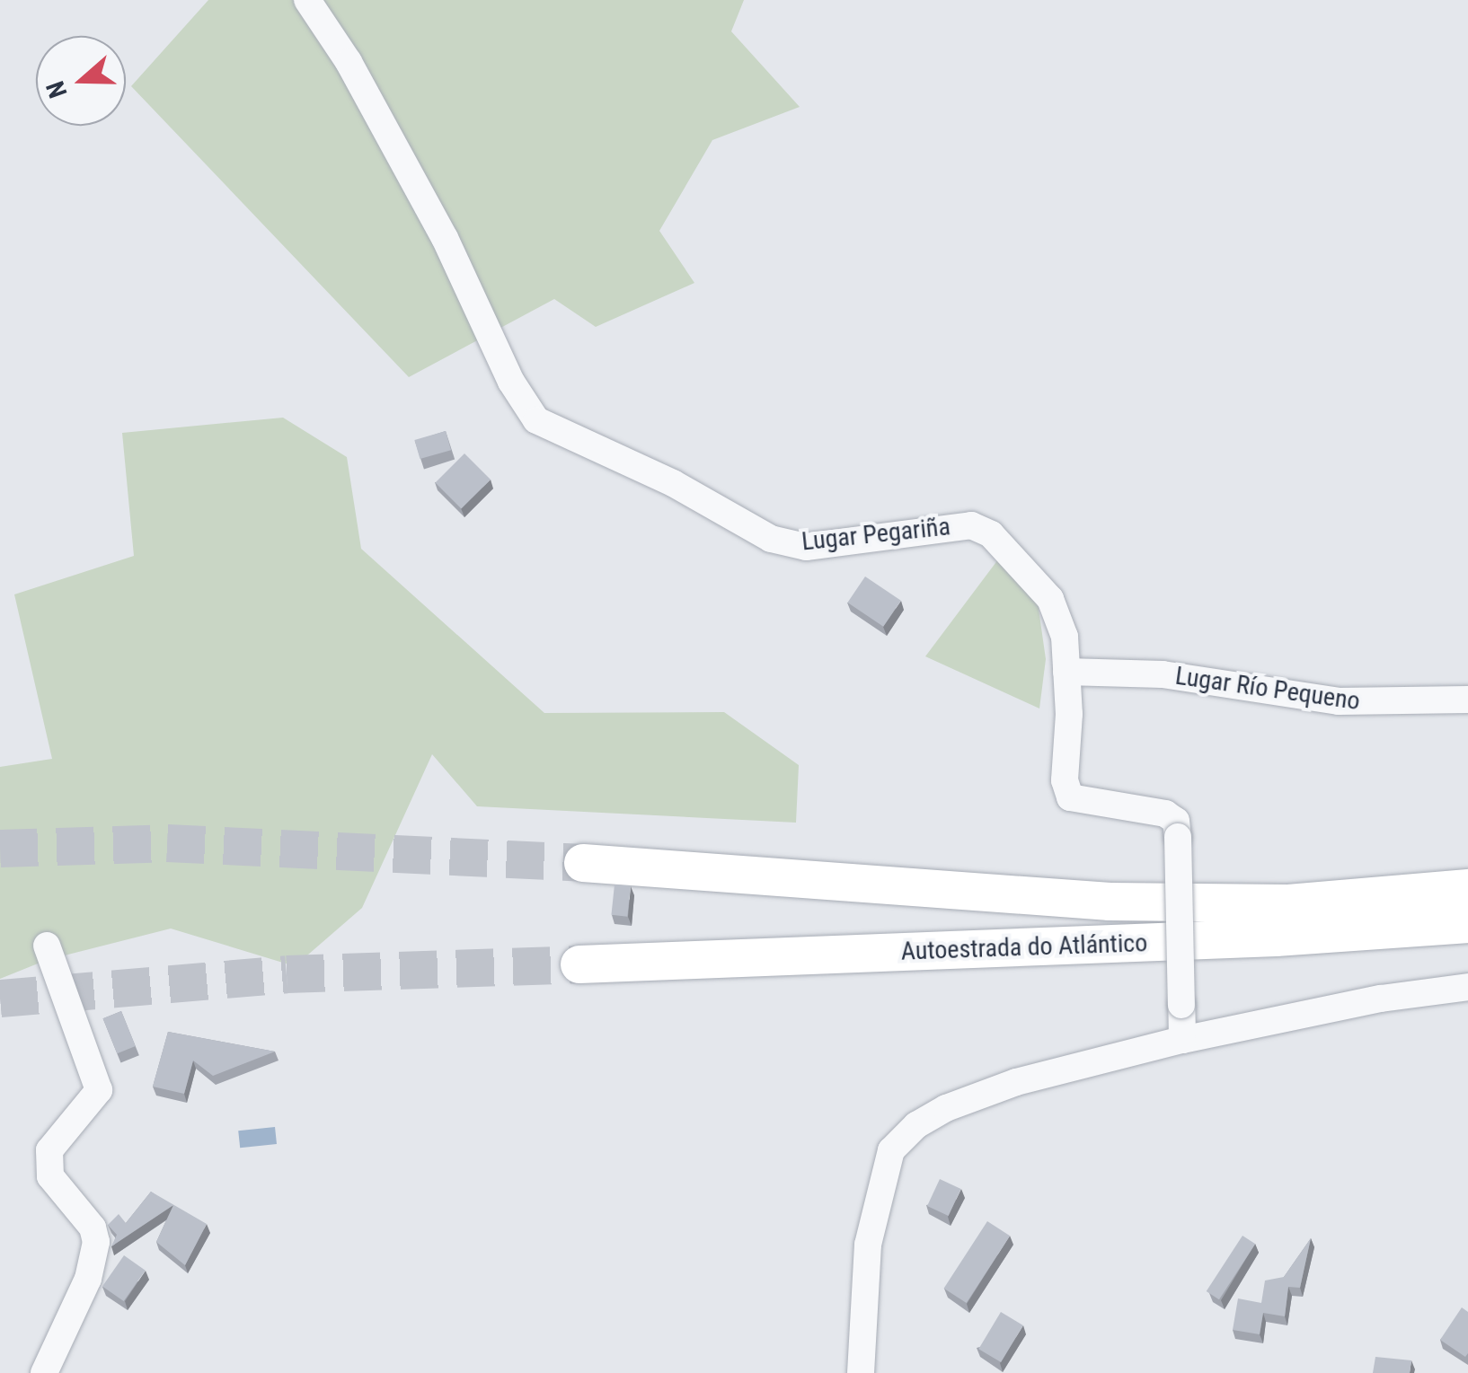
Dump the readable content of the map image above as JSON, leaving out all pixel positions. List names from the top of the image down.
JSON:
{
  "streets": {
    "highway": ["Autoestrada do Atlántico"],
    "street": ["Lugar Pegariña", "Lugar Río Pequeno"]
  },
  "crossings": [
    ["Lugar Pegariña", "Lugar Río Pequeno"]
  ],
  "north": "left"
}
